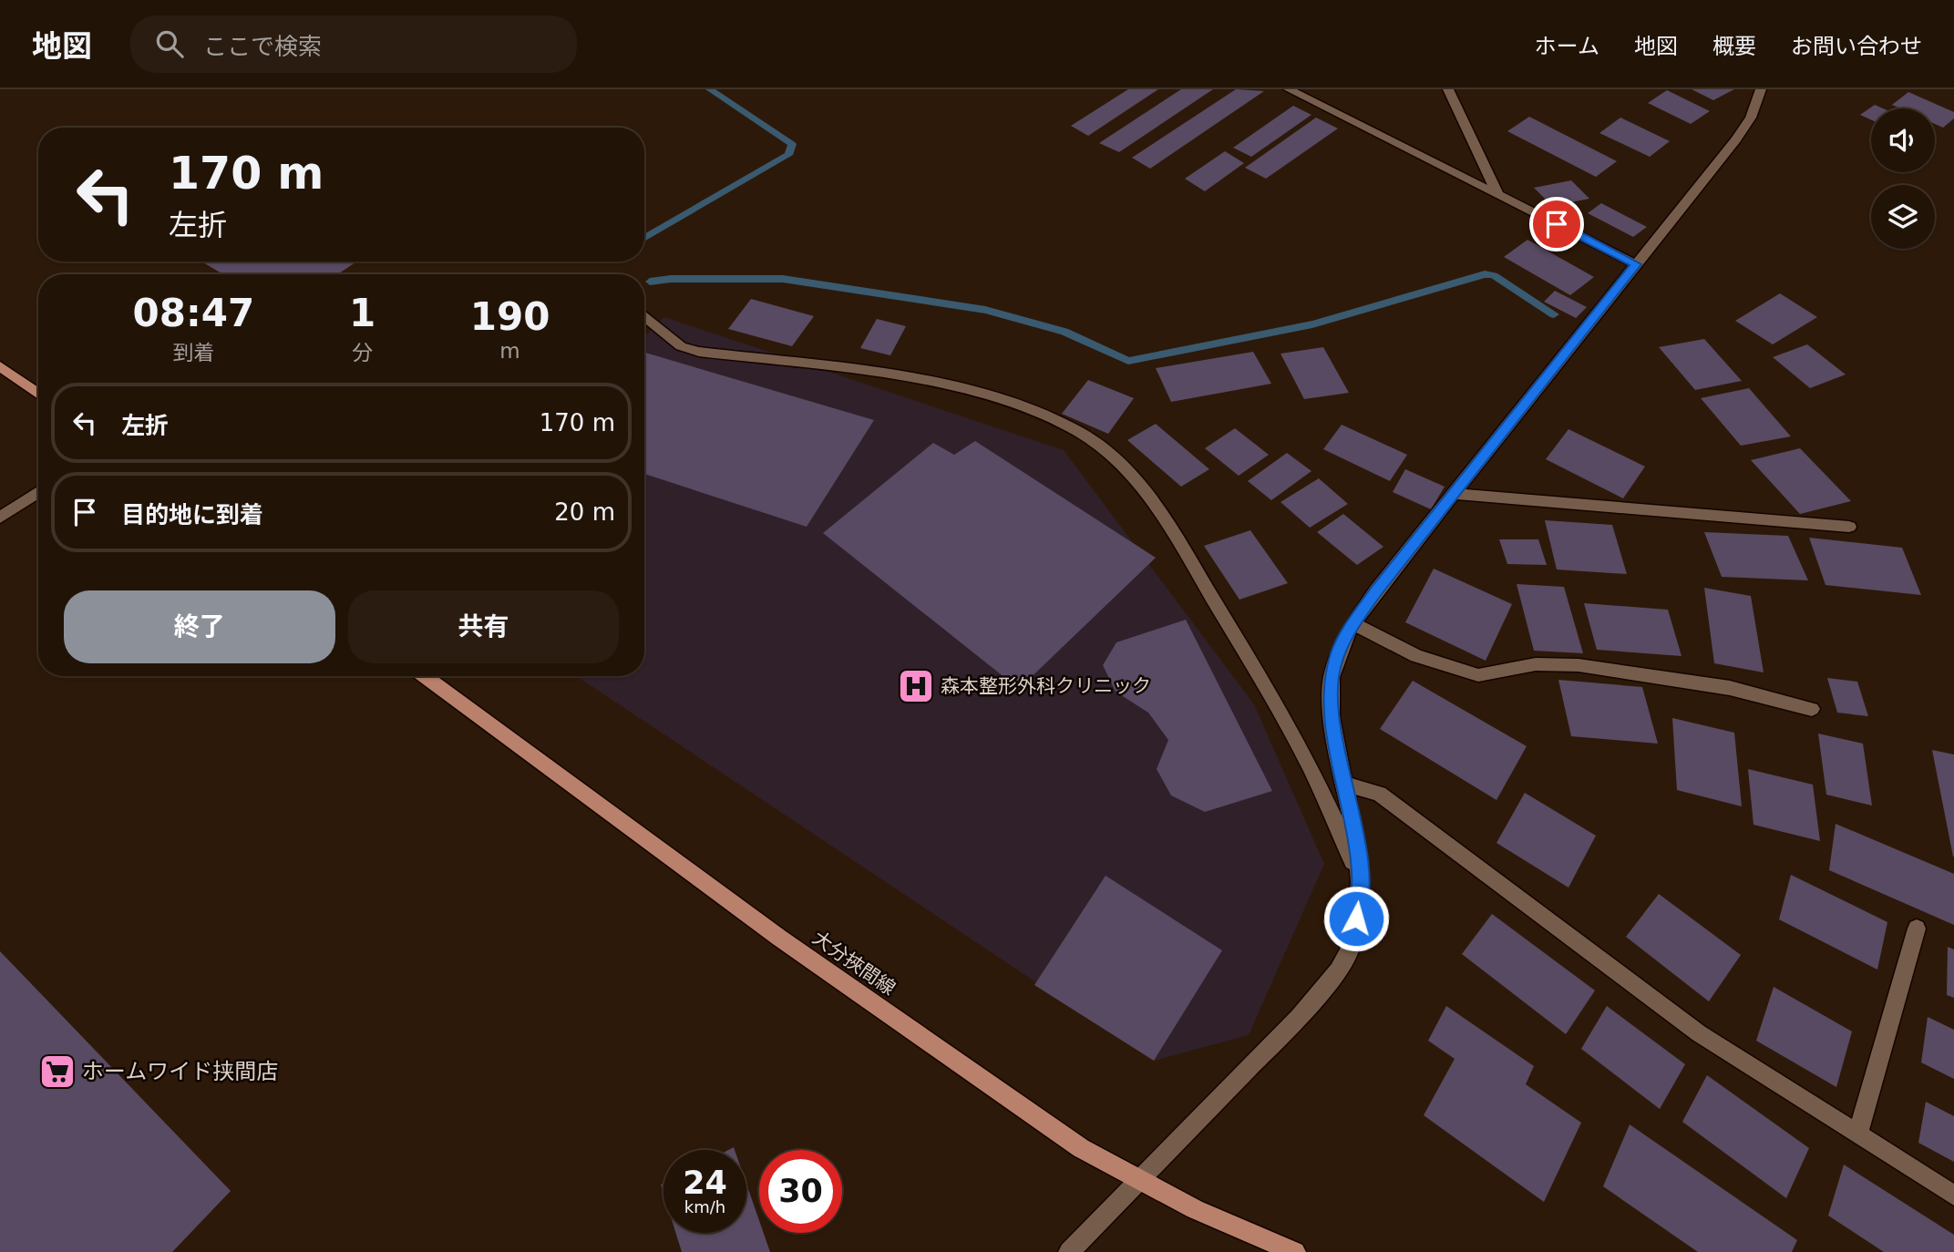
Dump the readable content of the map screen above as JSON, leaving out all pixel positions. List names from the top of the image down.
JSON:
{
  "streets": {
    "main road": ["大分挾間線"]
  },
  "places": {
    "hospital": ["森本整形外科クリニック"],
    "supermarket": ["ホームワイド挟間店"]
  },
  "page": {
    "header": "地図",
    "search": "ここで検索",
    "nav": [
      "ホーム",
      "地図",
      "概要",
      "お問い合わせ"
    ],
    "turn": ["170 m", "左折"],
    "eta": [
      "08:47",
      "到着",
      "1",
      "分",
      "190",
      "m"
    ],
    "list": [
      {
        "name": "左折",
        "value": "170 m"
      },
      {
        "name": "目的地に到着",
        "value": "20 m"
      }
    ],
    "buttons": ["終了", "共有"],
    "speed": "24 km/h",
    "limit": "30"
  }
}
